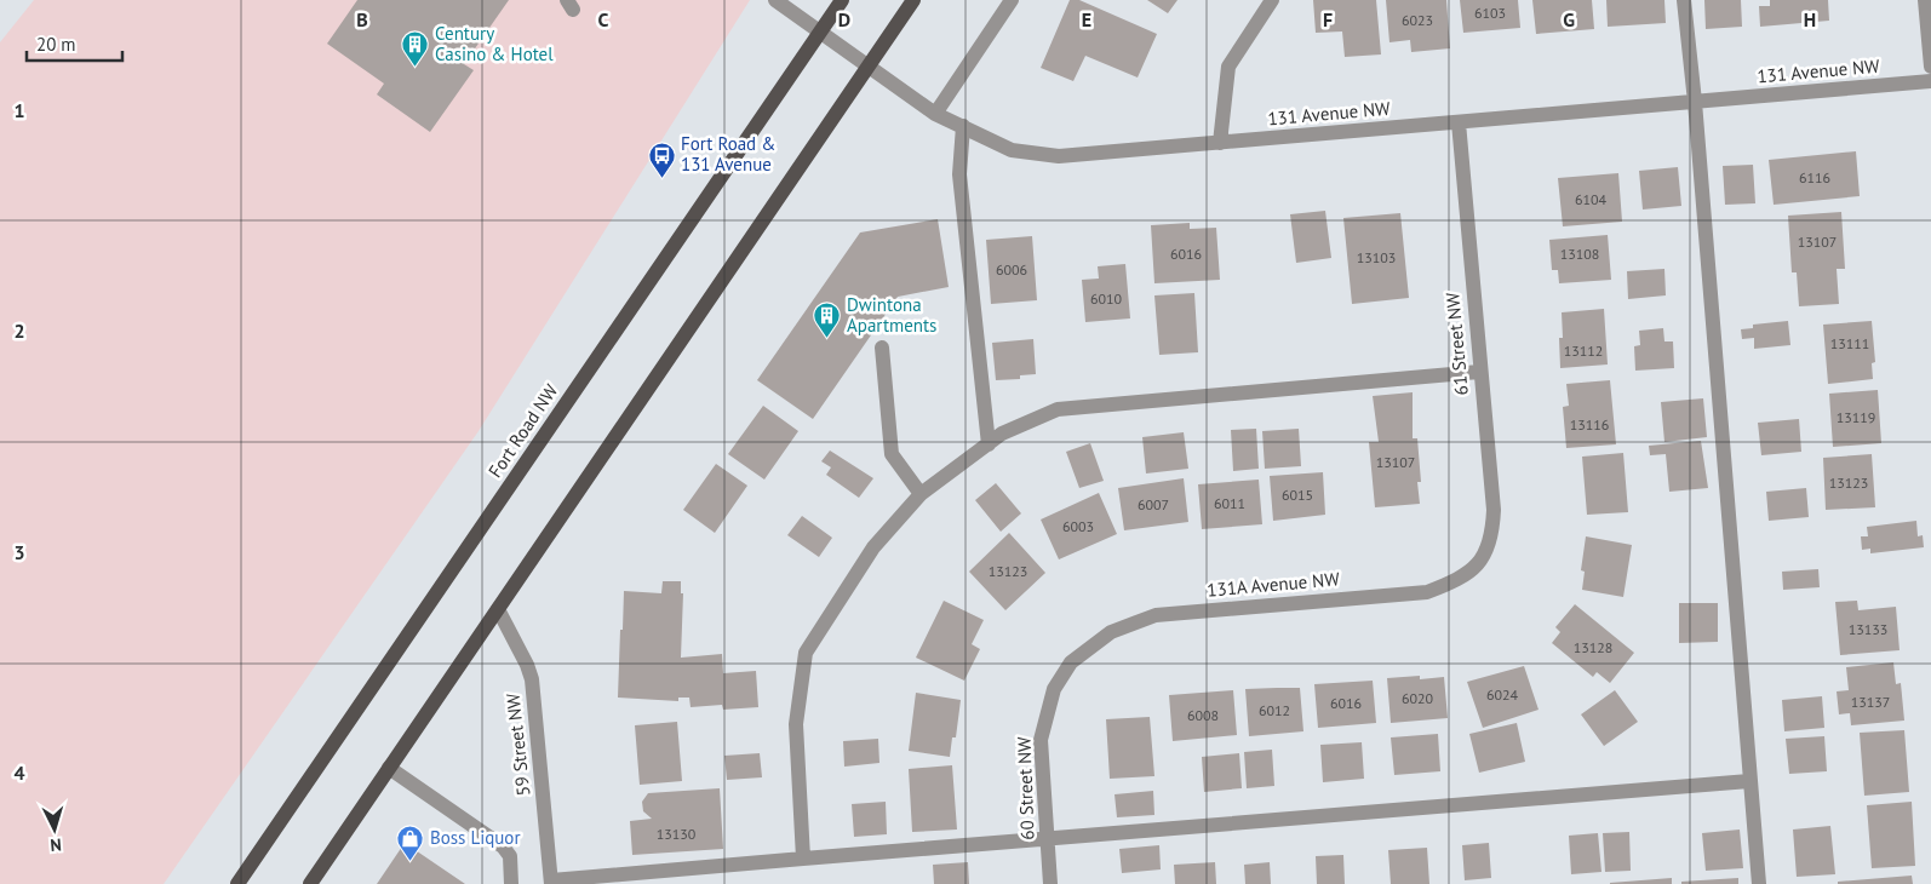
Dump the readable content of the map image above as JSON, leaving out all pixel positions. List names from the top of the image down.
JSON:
{
  "streets": {
    "main road": ["Fort Road NW"],
    "street": [
      "131 Avenue NW",
      "61 Street NW",
      "131A Avenue NW",
      "59 Street NW",
      "60 Street NW"
    ]
  },
  "crossings": [
    ["131 Avenue NW", "61 Street NW"],
    ["131 Avenue NW", "Fort Road NW"],
    ["61 Street NW", "131A Avenue NW"],
    ["131A Avenue NW", "60 Street NW"]
  ],
  "places": {
    "building": ["Century Casino & Hotel", "Dwintona Apartments"],
    "bus stop": ["Fort Road & 131 Avenue"],
    "shop": ["Boss Liquor"]
  },
  "house_numbers": [
    "6103",
    "6023",
    "6116",
    "6104",
    "13107",
    "6016",
    "13108",
    "13103",
    "6006",
    "6010",
    "13111",
    "13112",
    "13119",
    "13116",
    "13107",
    "13123",
    "6015",
    "6011",
    "6007",
    "6003",
    "13123",
    "13133",
    "13128",
    "6024",
    "6020",
    "13137",
    "6016",
    "6012",
    "6008",
    "13130"
  ],
  "scale_bar": "20 m",
  "north": "bottom",
  "grid": {
    "columns": [
      "B",
      "C",
      "D",
      "E",
      "F",
      "G",
      "H"
    ],
    "rows": [
      "1",
      "2",
      "3",
      "4"
    ]
  }
}
